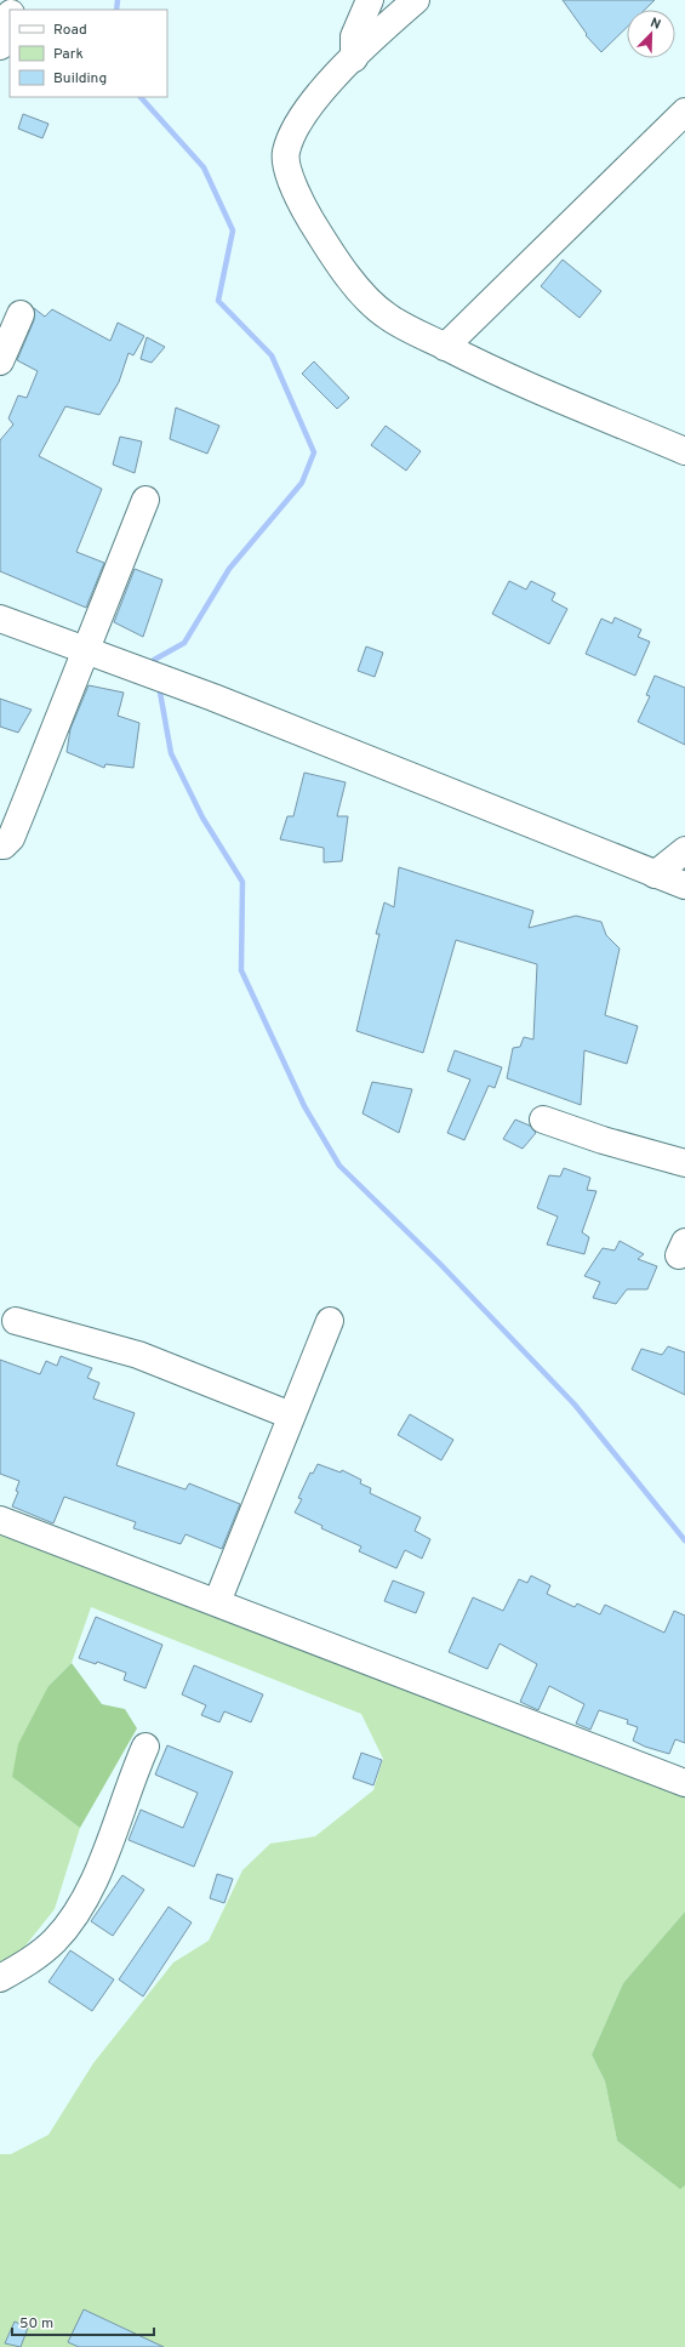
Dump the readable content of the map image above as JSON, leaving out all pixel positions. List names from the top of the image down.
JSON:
{
  "legend": ["Road", "Park", "Building"],
  "scale_bar": "50 m",
  "north": "top right"
}
